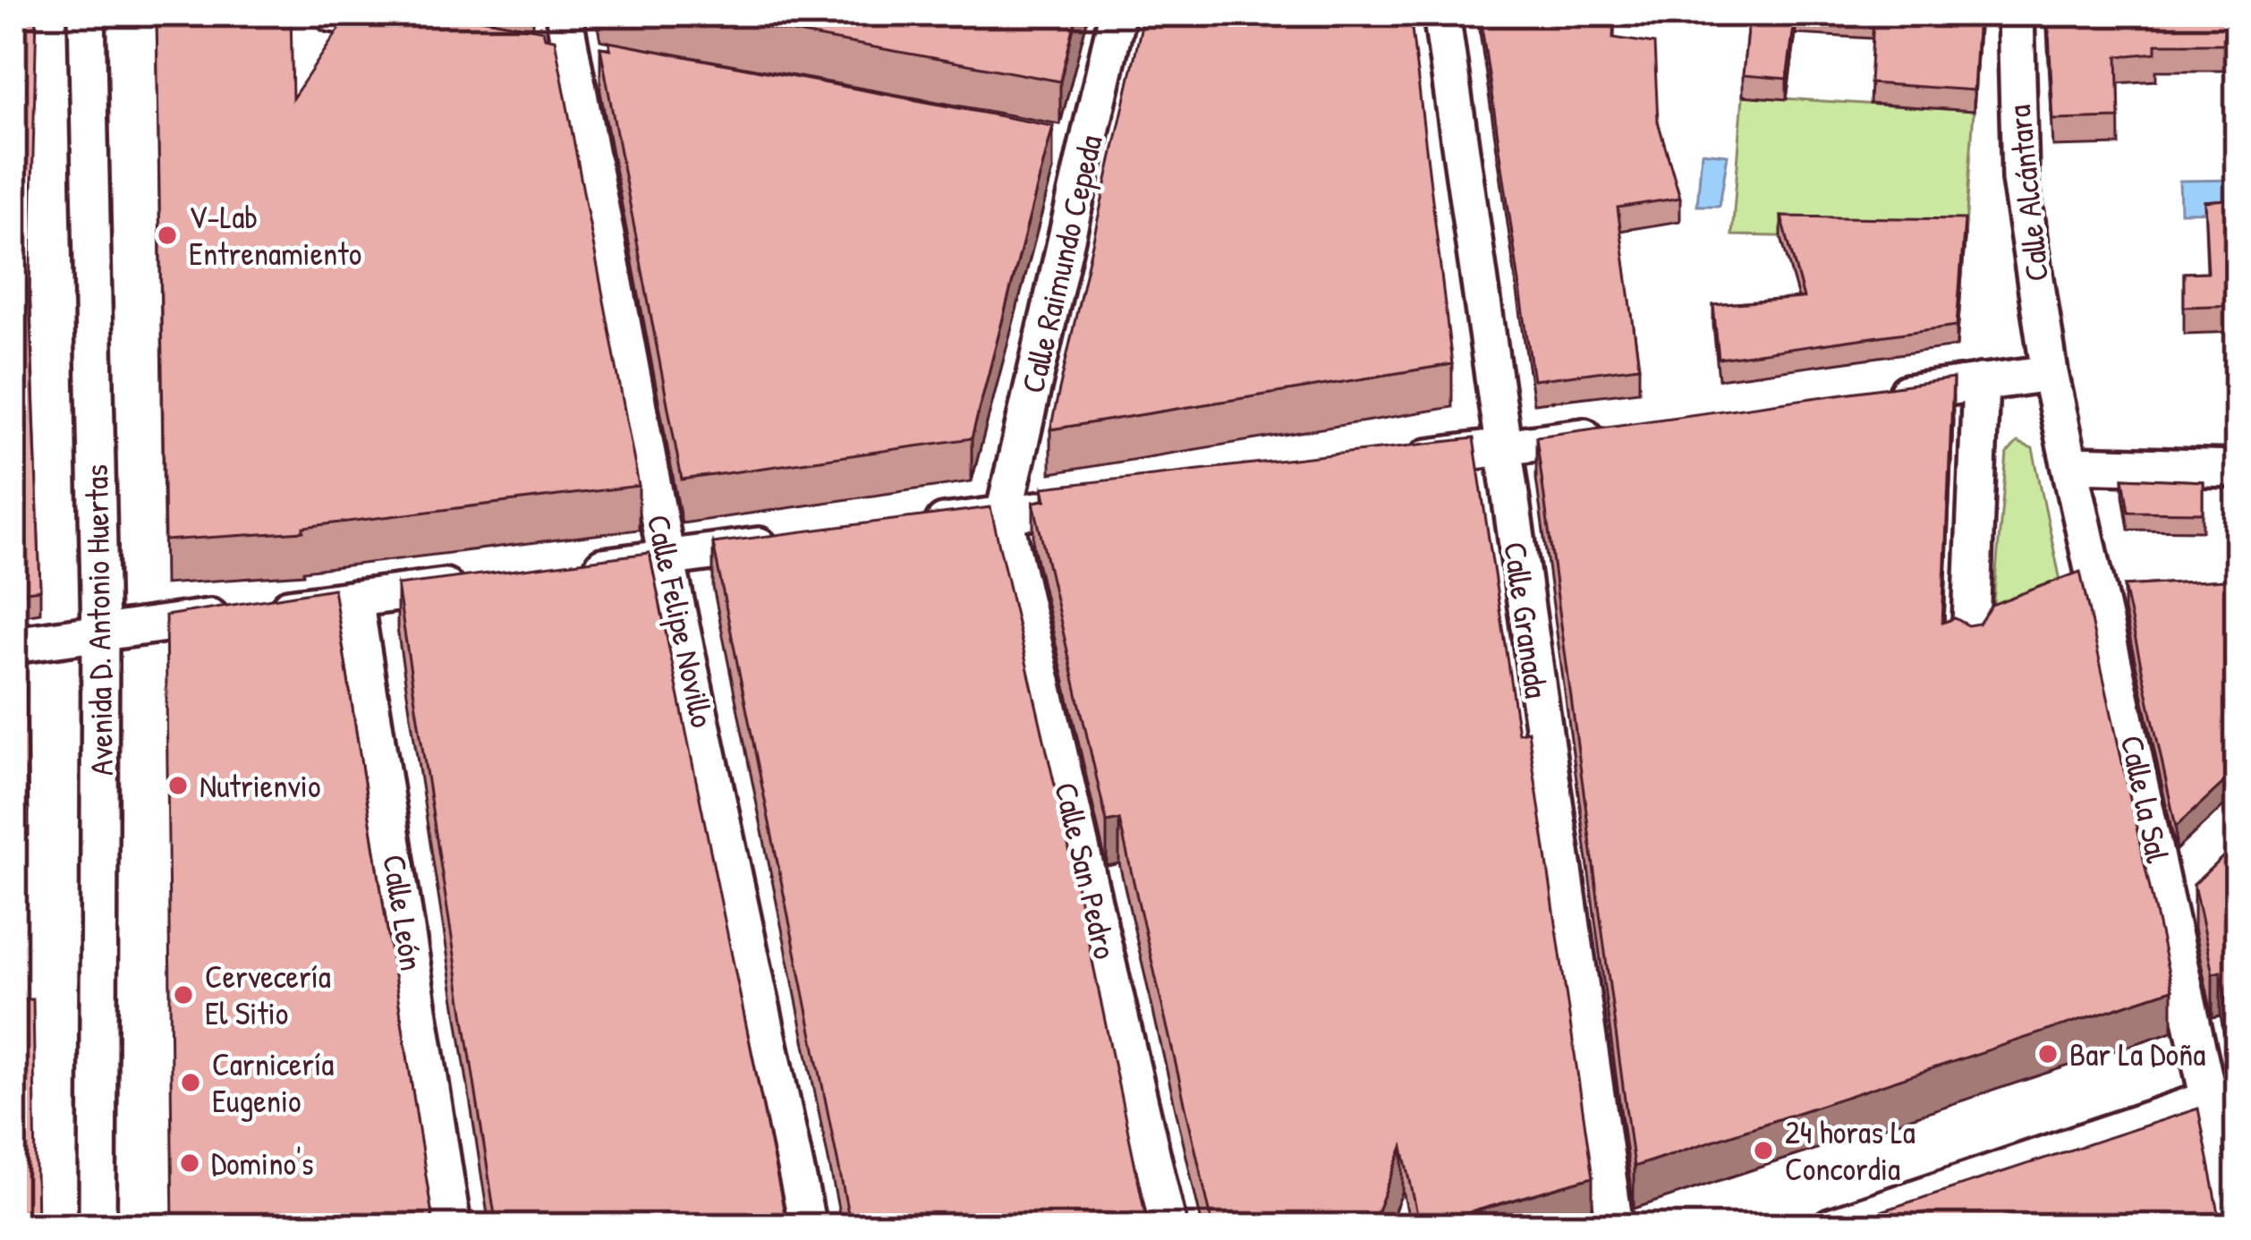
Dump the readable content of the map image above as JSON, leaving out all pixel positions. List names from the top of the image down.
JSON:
{
  "streets": {
    "street": [
      "Calle Alcántara",
      "Calle Raimundo Cepeda",
      "Avenida D. Antonio Huertas",
      "Calle Granada",
      "Calle Felipe Novillo",
      "Calle la Sal",
      "Calle San Pedro",
      "Calle León"
    ]
  },
  "crossings": [
    ["Calle Alcántara", "Calle la Sal"],
    ["Calle Raimundo Cepeda", "Calle San Pedro"]
  ],
  "places": [
    "V-Lab Entrenamiento",
    "Nutrienvio",
    "Cervecería El Sitio",
    "Bar La Doña",
    "Carnicería Eugenio",
    "24 horas La Concordia",
    "Domino's"
  ]
}
